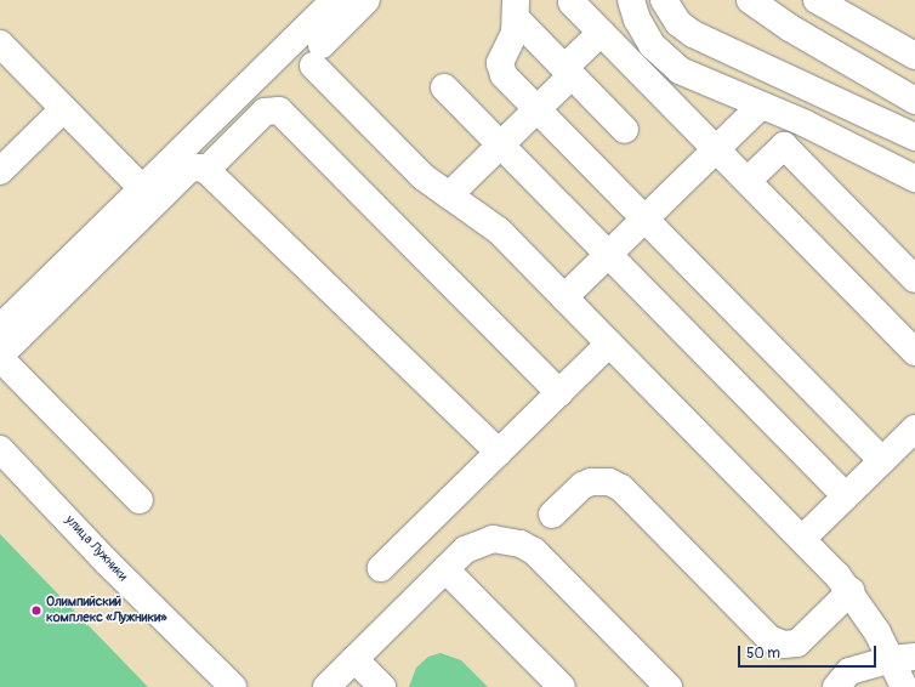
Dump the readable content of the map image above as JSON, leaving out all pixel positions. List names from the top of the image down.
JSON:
{
  "streets": {
    "main road": ["улица Лужники"]
  },
  "places": ["Олимпийский комплекс «Лужники»"],
  "scale_bar": "50 m"
}
